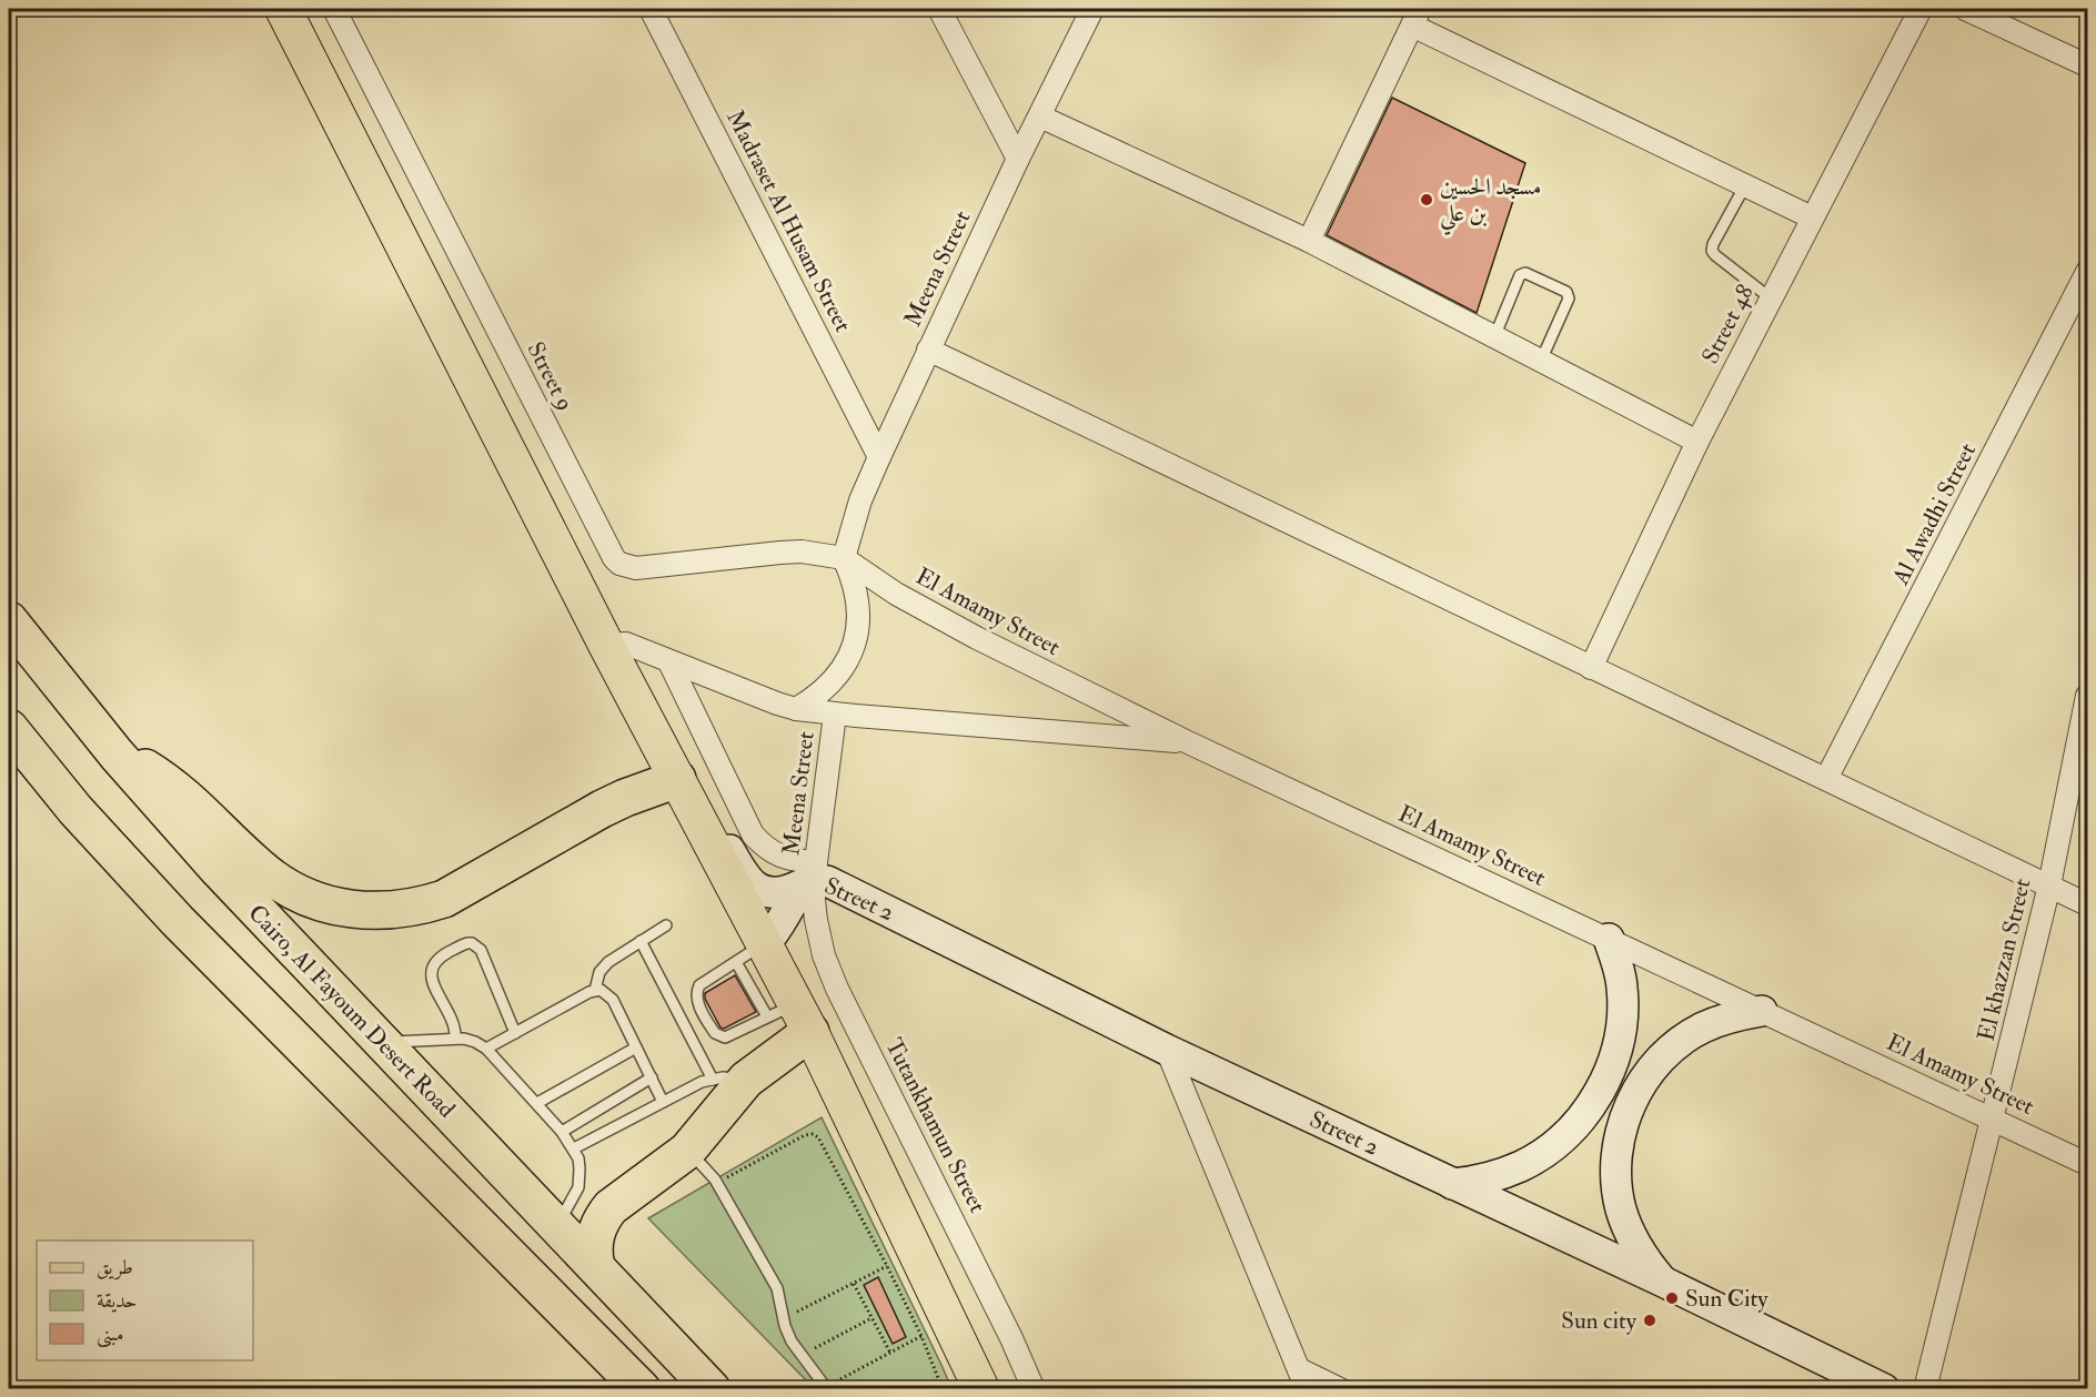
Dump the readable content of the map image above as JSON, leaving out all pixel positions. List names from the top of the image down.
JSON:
{
  "streets": {
    "highway": ["Cairo, Al Fayoum Desert Road"],
    "street": [
      "Madraset Al Husam Street",
      "Meena Street",
      "Street 48",
      "Street 9",
      "Al Awadhi Street",
      "El Amamy Street",
      "Street 2",
      "El khazzan Street",
      "Tutankhamun Street"
    ]
  },
  "crossings": [
    ["Madraset Al Husam Street", "Meena Street"],
    ["Meena Street", "Street 9"],
    ["Meena Street", "El Amamy Street"],
    ["Meena Street", "Street 2"],
    ["Meena Street", "Tutankhamun Street"],
    ["Street 9", "El Amamy Street"],
    ["El Amamy Street", "El khazzan Street"],
    ["Street 2", "Tutankhamun Street"]
  ],
  "places": ["مسجد الحسين بن علي", "Sun City", "Sun city"],
  "legend": ["طريق", "حديقة", "مبنى"]
}
